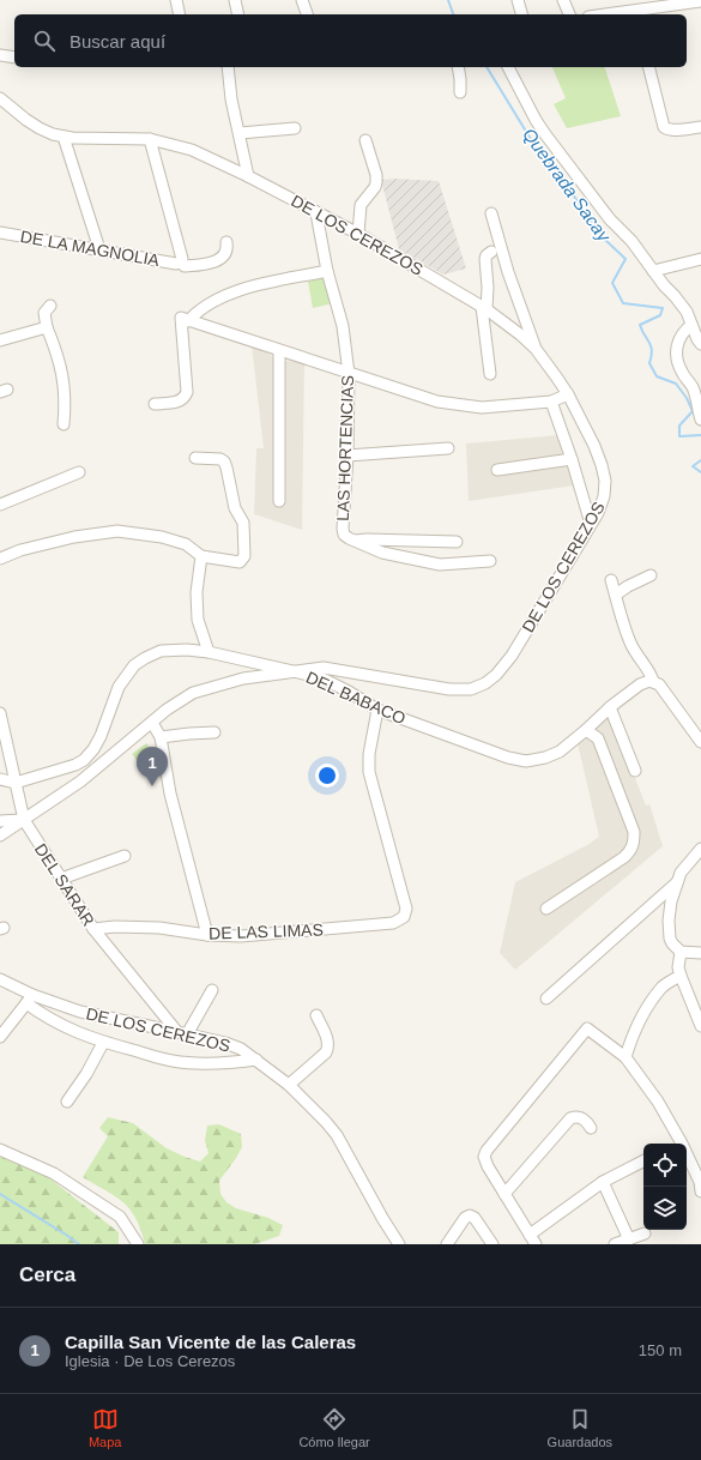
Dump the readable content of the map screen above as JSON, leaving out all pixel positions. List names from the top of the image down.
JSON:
{
  "streets": {
    "street": [
      "DE LOS CEREZOS",
      "DE LA MAGNOLIA",
      "LAS HORTENCIAS",
      "DEL BABACO",
      "DEL SARAR",
      "DE LAS LIMAS"
    ]
  },
  "crossings": [
    ["DE LOS CEREZOS", "LAS HORTENCIAS"],
    ["DE LOS CEREZOS", "DEL BABACO"],
    ["DE LOS CEREZOS", "DEL SARAR"],
    ["DEL BABACO", "DEL SARAR"],
    ["DEL BABACO", "DE LAS LIMAS"],
    ["DEL SARAR", "DE LAS LIMAS"]
  ],
  "water": ["Quebrada Sacay"],
  "page": {
    "search": "Buscar aquí",
    "pins": "1",
    "heading": "Cerca",
    "list": [
      {
        "mark": "1",
        "name": "Capilla San Vicente de las Caleras",
        "note": "Iglesia · De Los Cerezos",
        "value": "150 m"
      }
    ],
    "nav": ["Mapa", "Cómo llegar", "Guardados"]
  }
}
